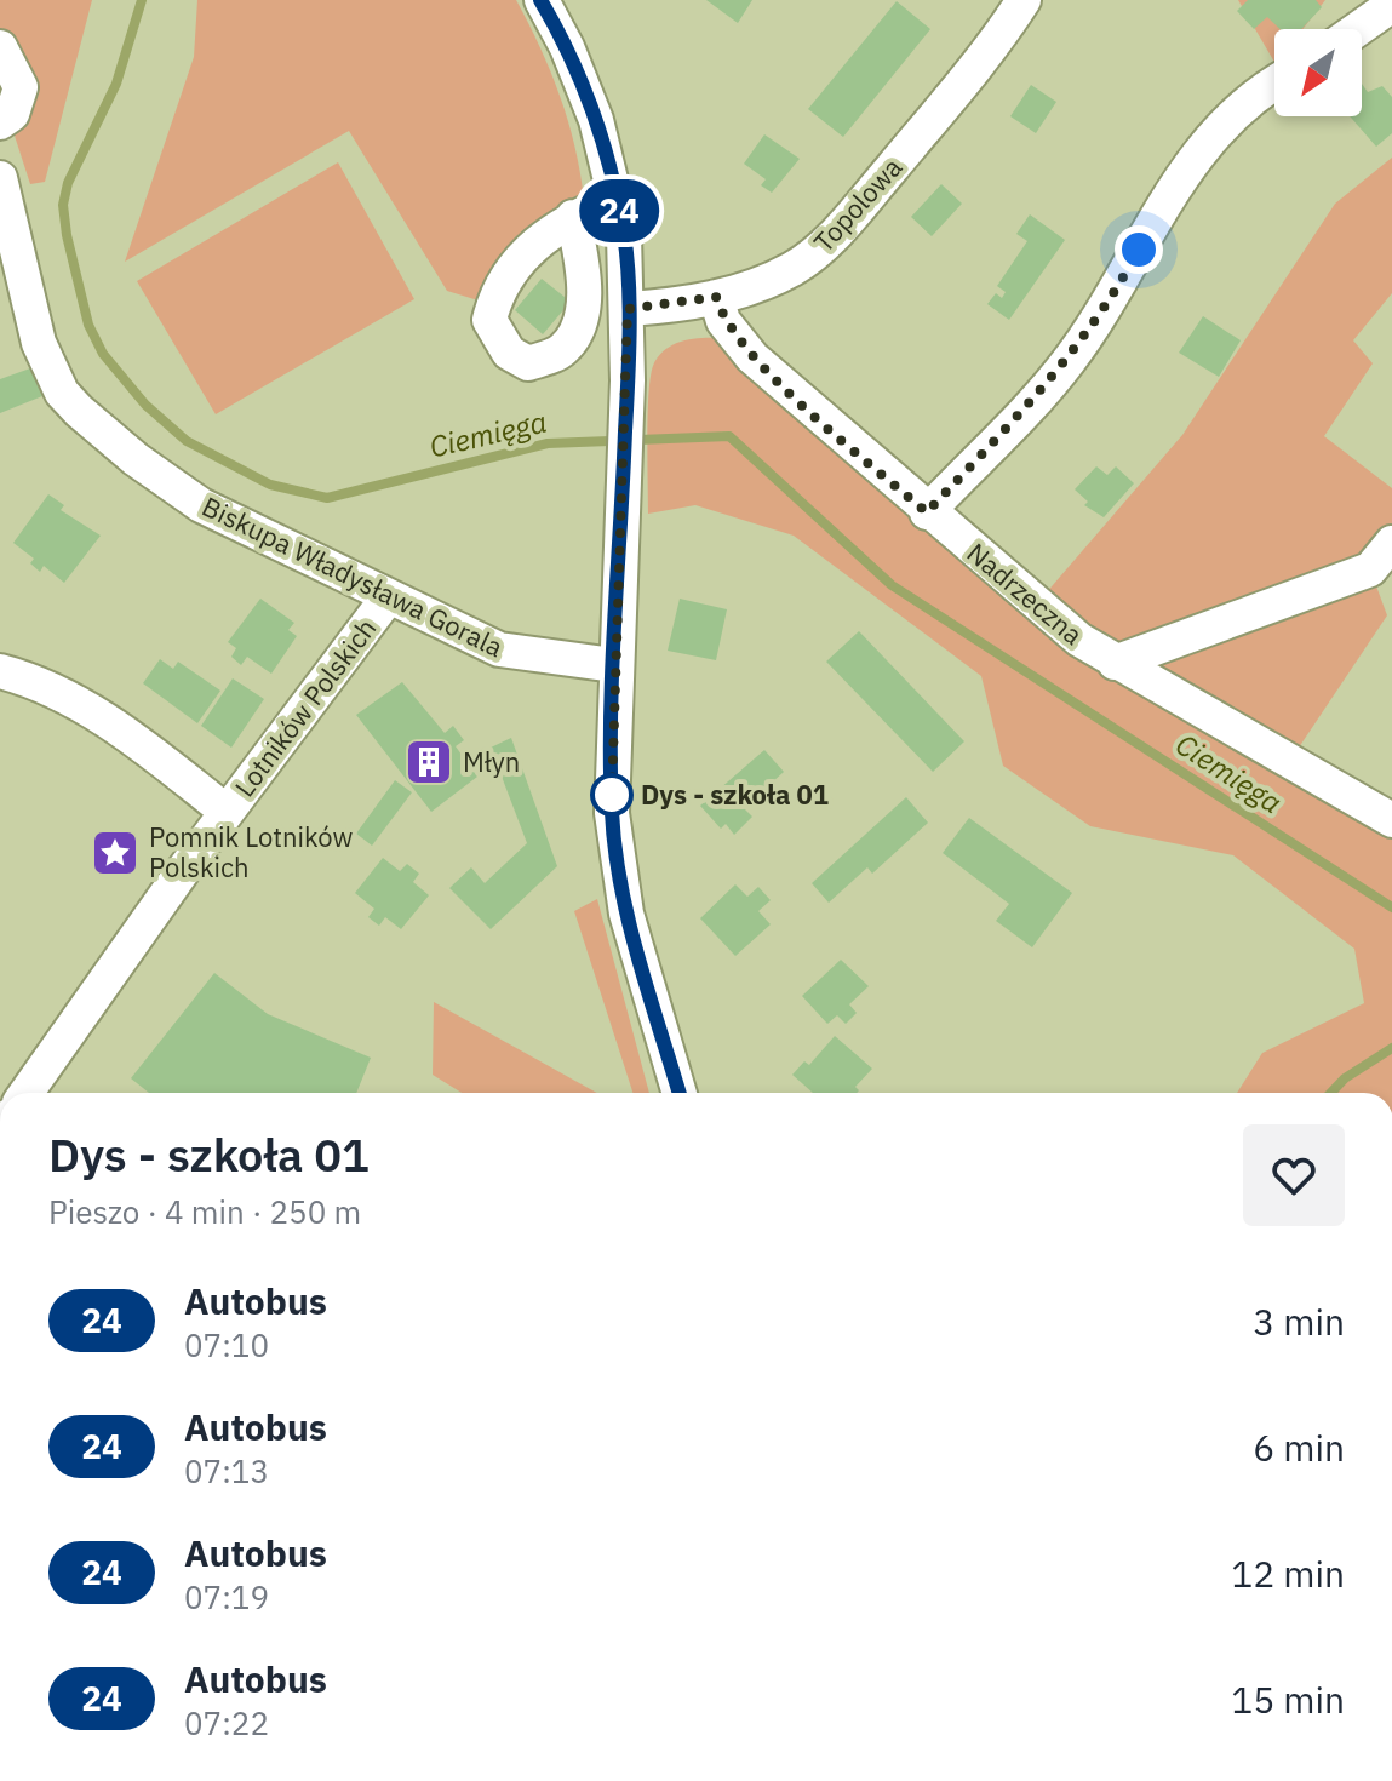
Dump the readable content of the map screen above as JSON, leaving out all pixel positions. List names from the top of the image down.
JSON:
{
  "streets": {
    "street": [
      "Topolowa",
      "Biskupa Władysława Gorala",
      "Nadrzeczna",
      "Lotników Polskich"
    ]
  },
  "crossings": [
    ["Topolowa", "Nadrzeczna"],
    ["Biskupa Władysława Gorala", "Lotników Polskich"]
  ],
  "water": ["Ciemięga"],
  "places": {
    "building": ["Młyn"],
    "other": ["Dys - szkoła 01"],
    "place": ["Pomnik Lotników Polskich"]
  },
  "lines": ["bus line 24"],
  "north": "bottom left",
  "page": {
    "on_map": "24",
    "heading": ["Dys - szkoła 01", "Pieszo · 4 min · 250 m"],
    "list": [
      {
        "mark": "24",
        "name": "Autobus",
        "note": "07:10",
        "value": "3 min"
      },
      {
        "mark": "24",
        "name": "Autobus",
        "note": "07:13",
        "value": "6 min"
      },
      {
        "mark": "24",
        "name": "Autobus",
        "note": "07:19",
        "value": "12 min"
      },
      {
        "mark": "24",
        "name": "Autobus",
        "note": "07:22",
        "value": "15 min"
      }
    ]
  }
}
